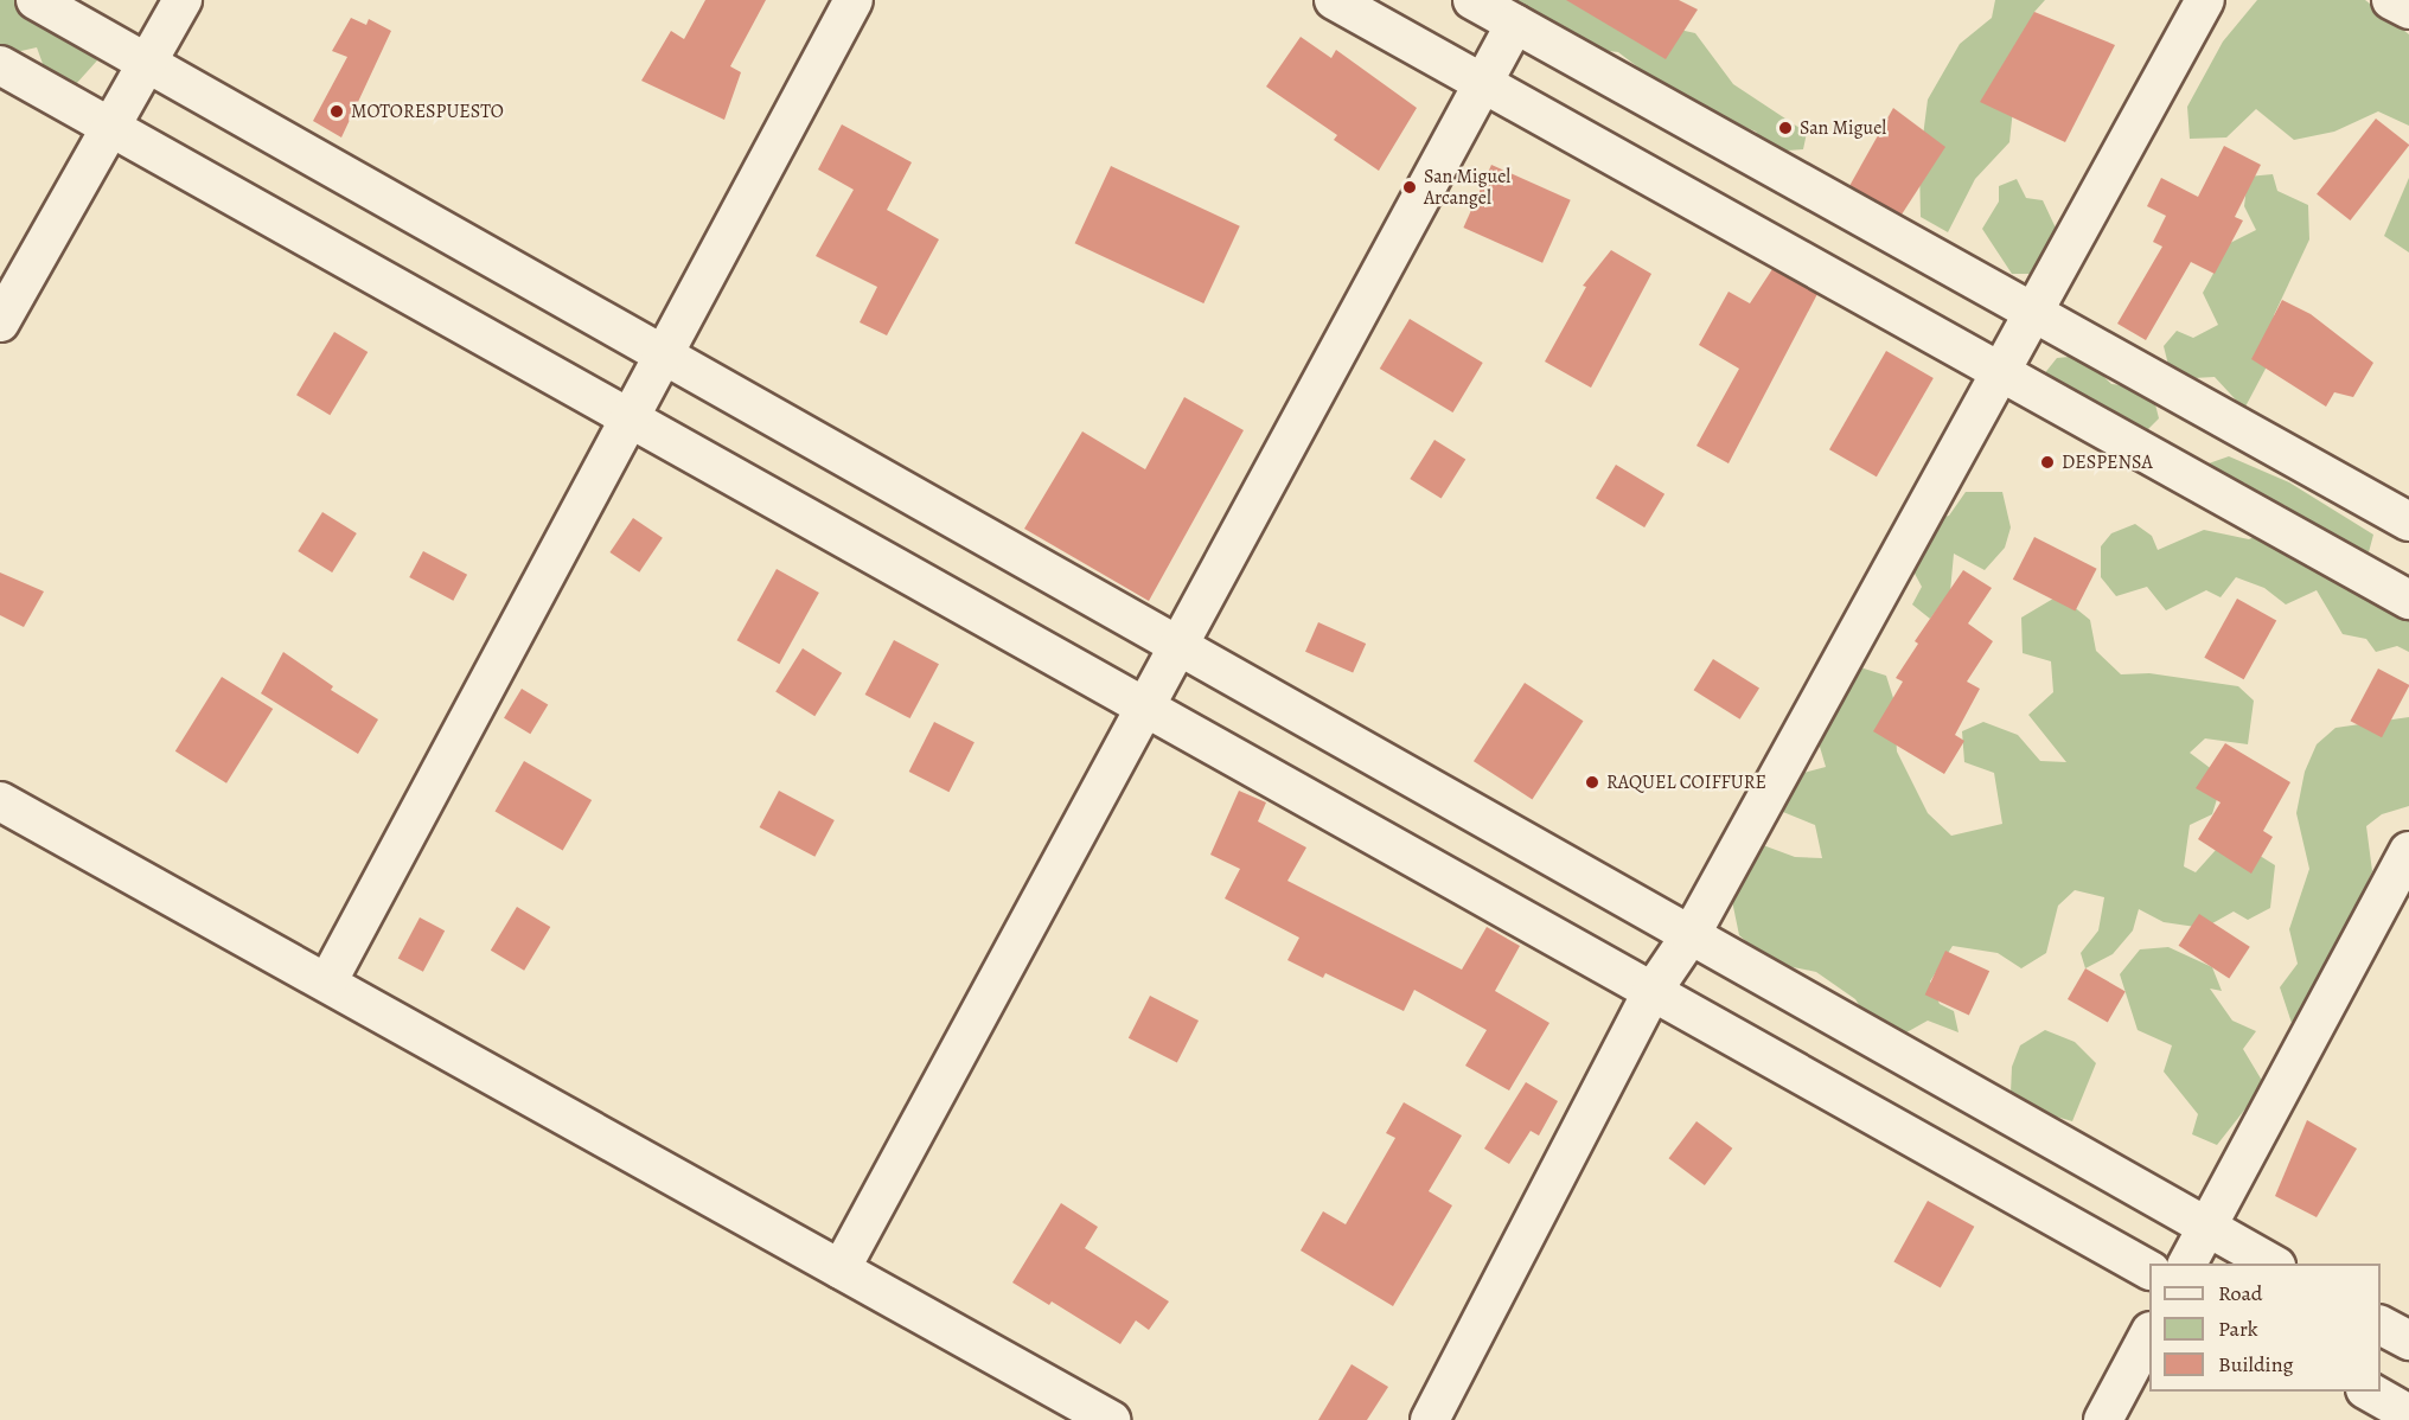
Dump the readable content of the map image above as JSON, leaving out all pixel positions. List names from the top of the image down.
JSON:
{
  "places": [
    "MOTORESPUESTO",
    "San Miguel",
    "San Miguel Arcangel",
    "DESPENSA",
    "RAQUEL COIFFURE"
  ],
  "legend": ["Road", "Park", "Building"]
}
